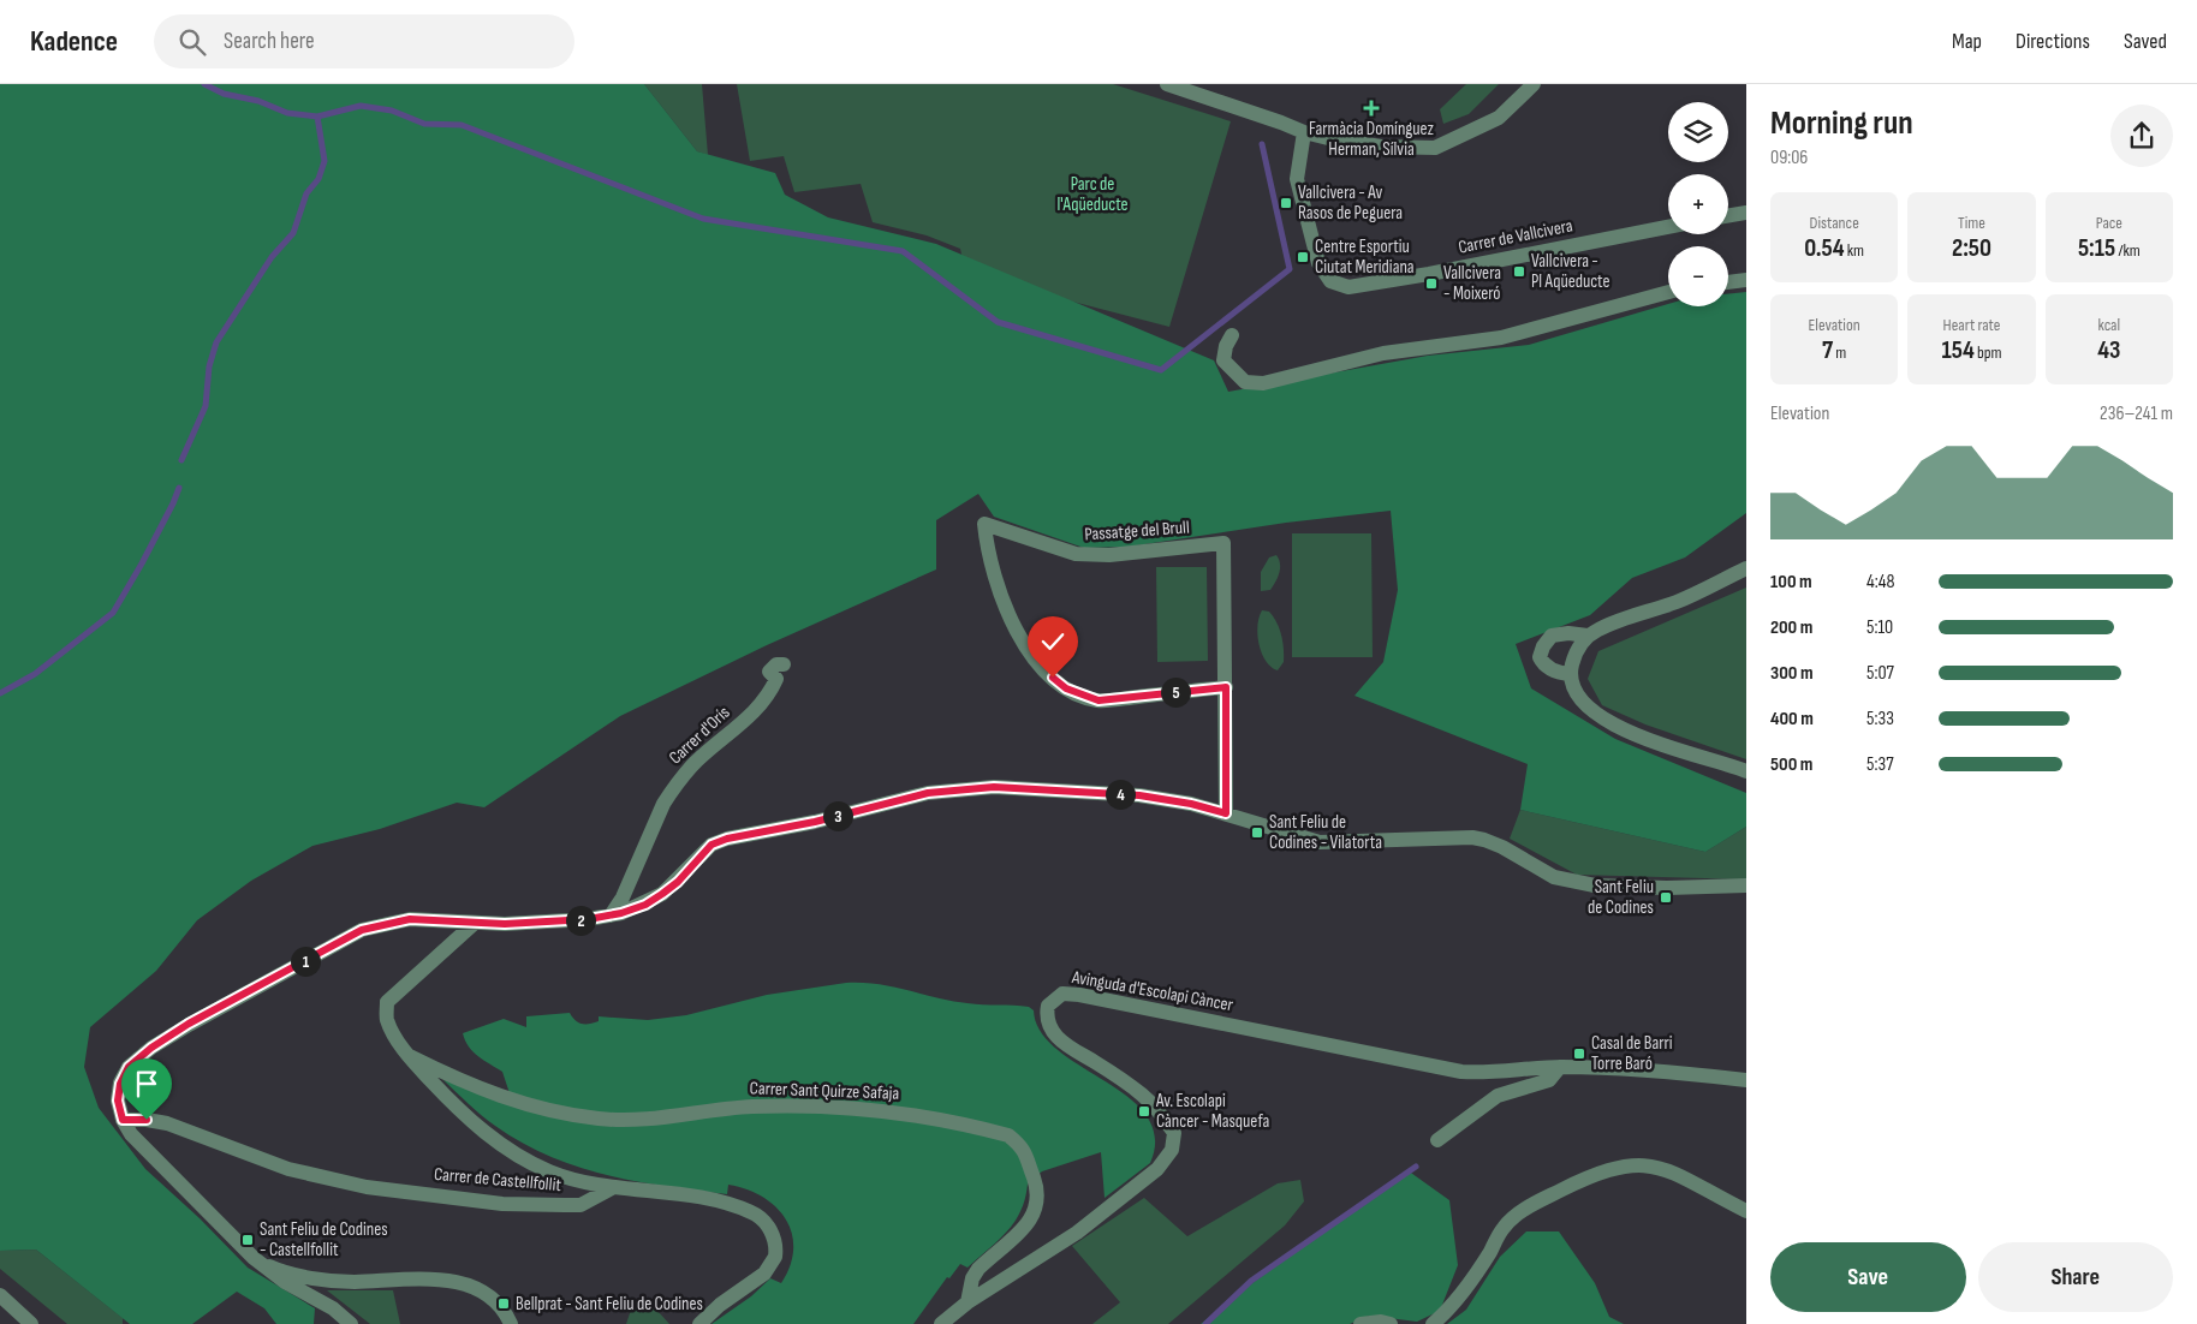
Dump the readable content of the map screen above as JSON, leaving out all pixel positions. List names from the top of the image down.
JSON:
{
  "streets": {
    "street": [
      "Carrer de Vallcivera",
      "Passatge del Brull",
      "Carrer d'Orís",
      "Avinguda d'Escolapi Càncer",
      "Carrer Sant Quirze Safaja",
      "Carrer de Castellfollit"
    ]
  },
  "crossings": [
    ["Avinguda d'Escolapi Càncer", "Carrer Sant Quirze Safaja"]
  ],
  "parks": ["Parc de l'Aqüeducte"],
  "places": {
    "health": ["Farmàcia Domínguez Herman, Sílvia"],
    "transit": [
      "Vallcivera - Av Rasos de Peguera",
      "Centre Esportiu Ciutat Meridiana",
      "Vallcivera - Pl Aqüeducte",
      "Vallcivera - Moixeró",
      "Sant Feliu de Codines - Vilatorta",
      "Sant Feliu de Codines",
      "Casal de Barri Torre Baró",
      "Av. Escolapi Càncer - Masquefa",
      "Sant Feliu de Codines - Castellfollit",
      "Bellprat - Sant Feliu de Codines"
    ]
  },
  "page": {
    "header": "Kadence",
    "search": "Search here",
    "nav": ["Map", "Directions", "Saved"],
    "heading": ["Morning run", "09:06"],
    "map_buttons": ["+", "−"],
    "stats": [
      ["Distance", "0.54 km"],
      ["Time", "2:50"],
      ["Pace", "5:15 /km"],
      ["Elevation", "7 m"],
      ["Heart rate", "154 bpm"],
      ["kcal", "43"]
    ],
    "chart": ["Elevation", "236–241 m"],
    "list": [
      {
        "name": "100 m",
        "note": "4:48"
      },
      {
        "name": "200 m",
        "note": "5:10"
      },
      {
        "name": "300 m",
        "note": "5:07"
      },
      {
        "name": "400 m",
        "note": "5:33"
      },
      {
        "name": "500 m",
        "note": "5:37"
      }
    ],
    "pins": [
      "5",
      "4",
      "3",
      "2",
      "1"
    ],
    "buttons": ["Save", "Share"]
  }
}
